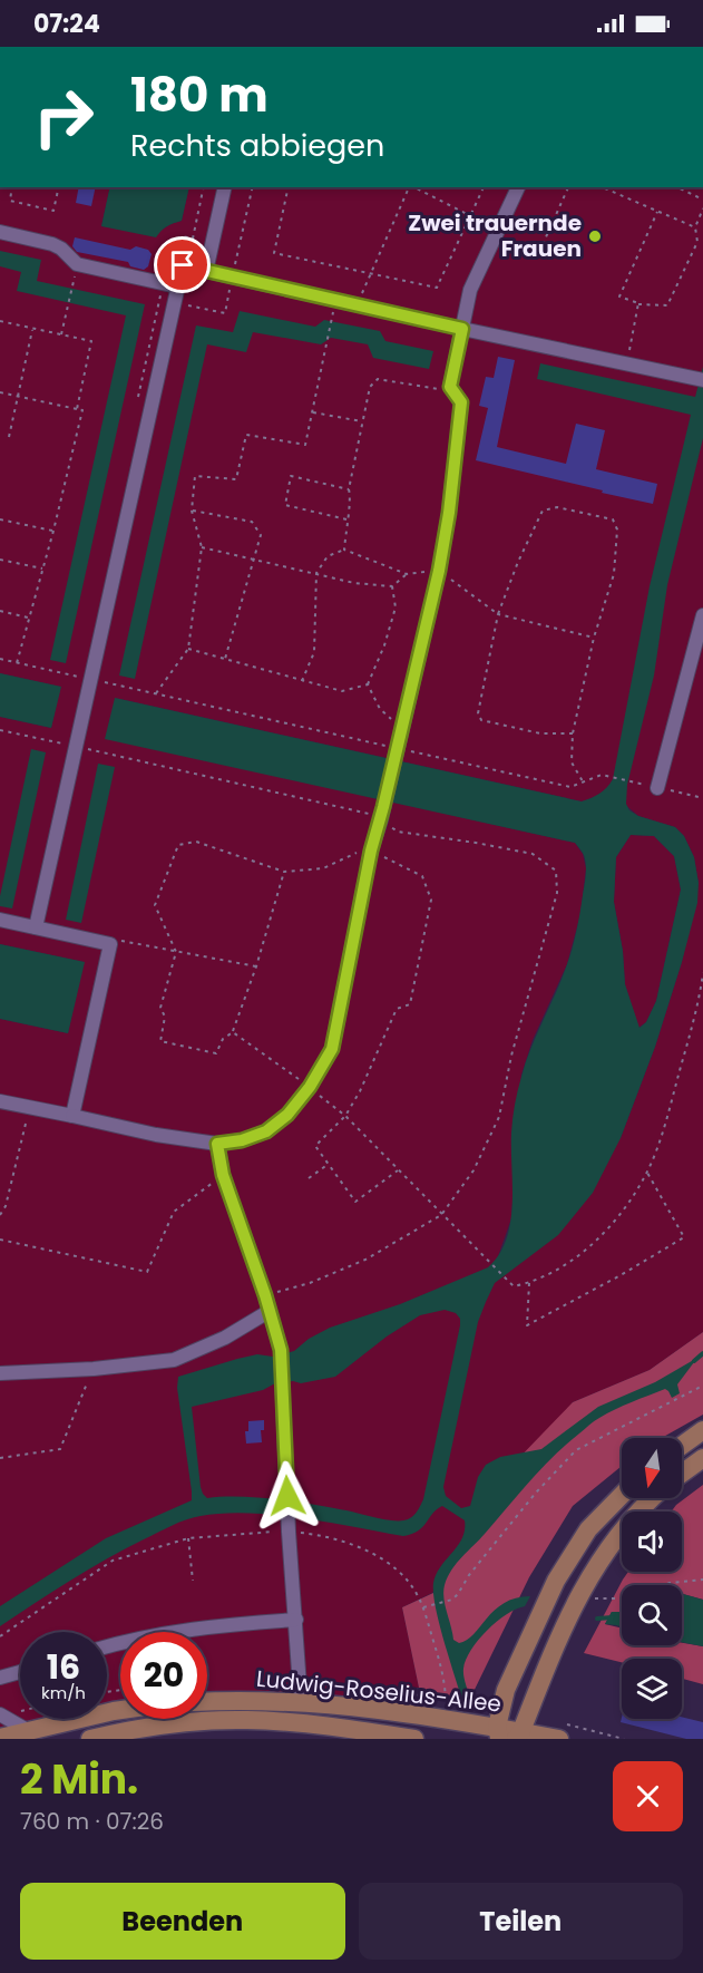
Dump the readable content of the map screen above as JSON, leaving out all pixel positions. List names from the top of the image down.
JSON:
{
  "streets": {
    "main road": ["Ludwig-Roselius-Allee"]
  },
  "places": ["Zwei trauernde Frauen"],
  "north": "bottom",
  "page": {
    "status": "07:24",
    "turn": ["180 m", "Rechts abbiegen"],
    "speed": "16 km/h",
    "limit": "20",
    "heading": ["2 Min.", "760 m · 07:26"],
    "buttons": ["Beenden", "Teilen"]
  }
}
